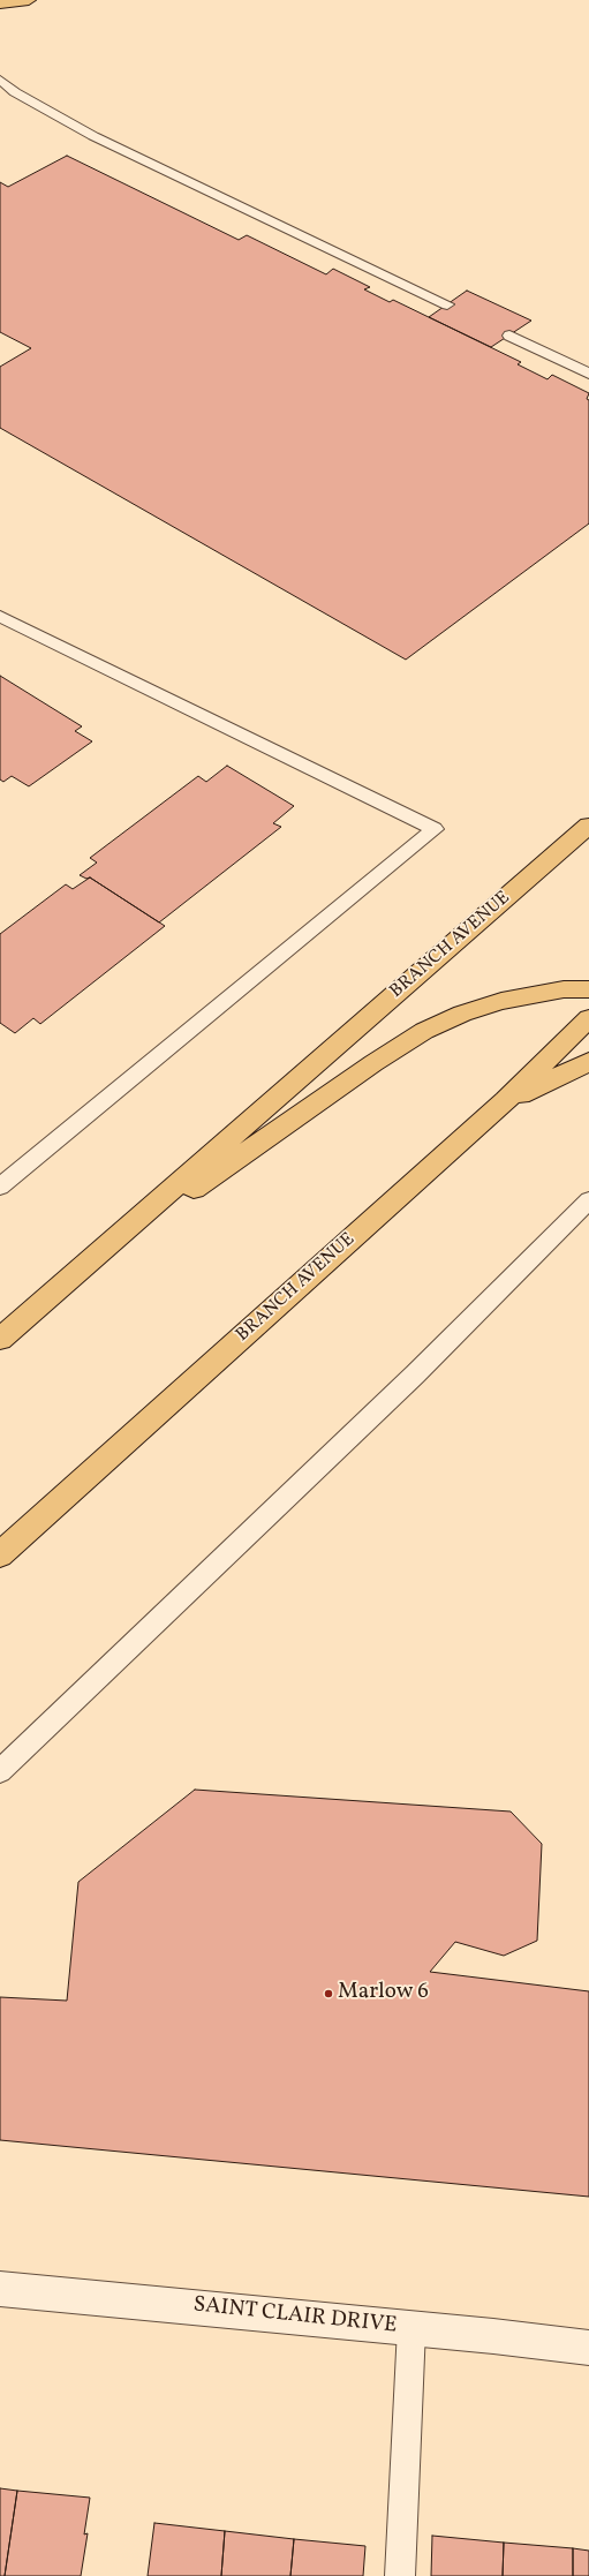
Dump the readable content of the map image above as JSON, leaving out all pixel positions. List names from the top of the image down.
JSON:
{
  "streets": {
    "main road": ["BRANCH AVENUE"],
    "street": ["SAINT CLAIR DRIVE"]
  },
  "places": ["Marlow 6"]
}
